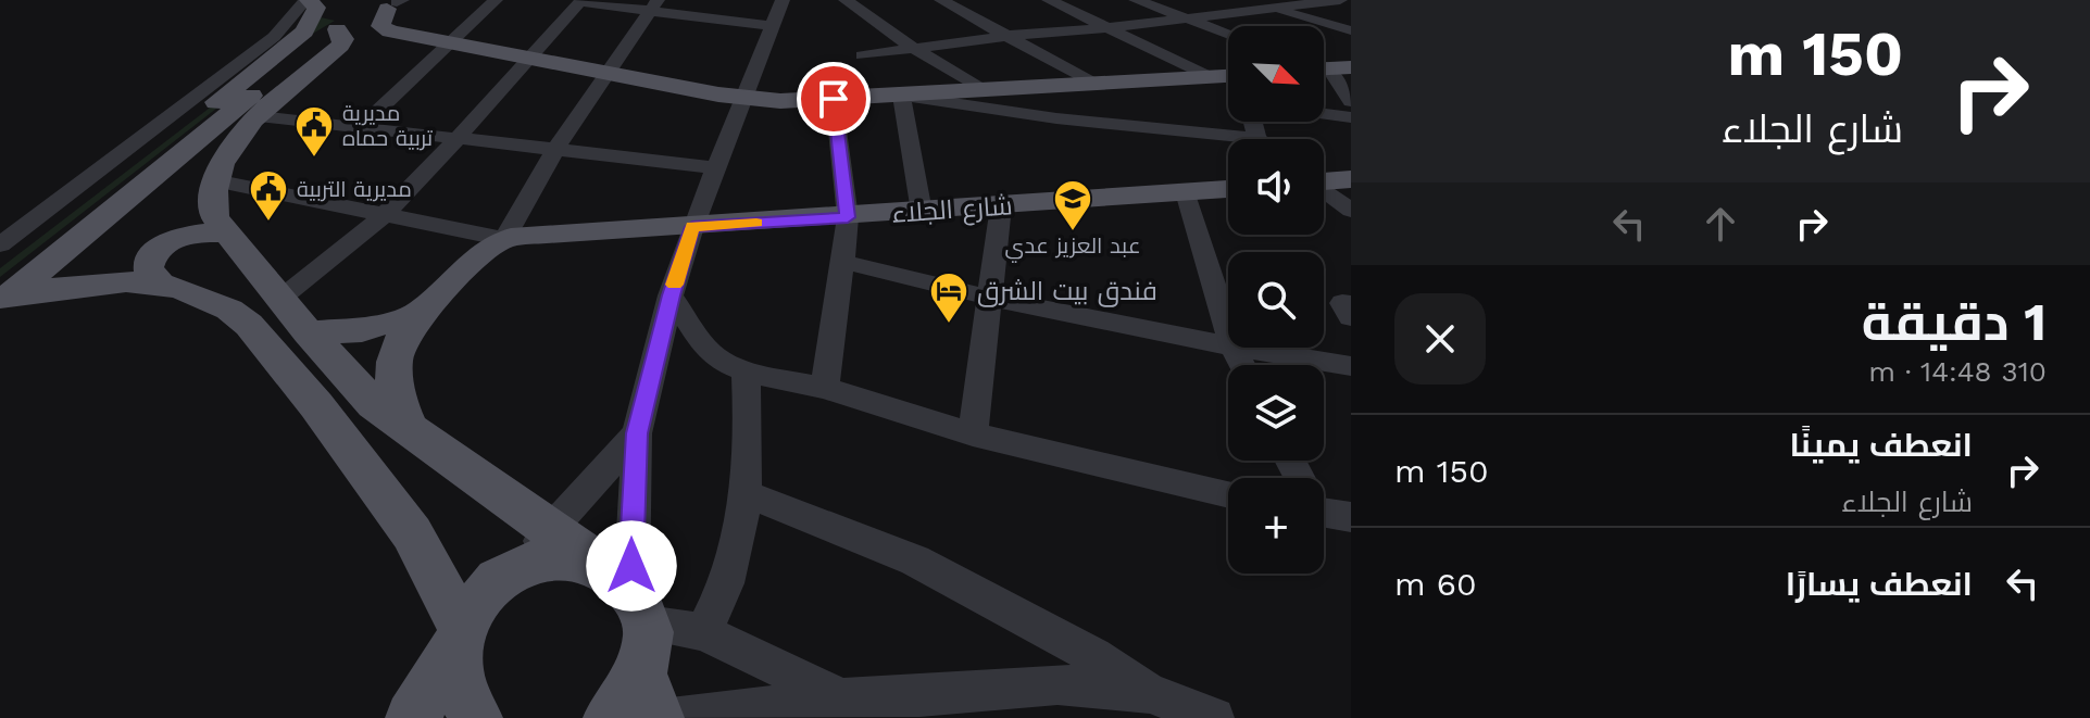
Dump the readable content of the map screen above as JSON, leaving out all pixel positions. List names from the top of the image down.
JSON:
{
  "streets": {
    "main road": ["شارع الجلاء"]
  },
  "places": {
    "public building": ["مديرية تربية حماه", "مديرية التربية"],
    "school or university": ["عبد العزيز عدي"],
    "hotel": ["فندق بيت الشرق"]
  },
  "north": "bottom right",
  "page": {
    "turn": ["150 m", "شارع الجلاء"],
    "map_buttons": "+",
    "heading": ["1 دقيقة", "310 m · 14:48"],
    "list": [
      {
        "name": "انعطف يمينًا",
        "note": "شارع الجلاء",
        "value": "150 m"
      },
      {
        "name": "انعطف يسارًا",
        "value": "60 m"
      }
    ]
  }
}
